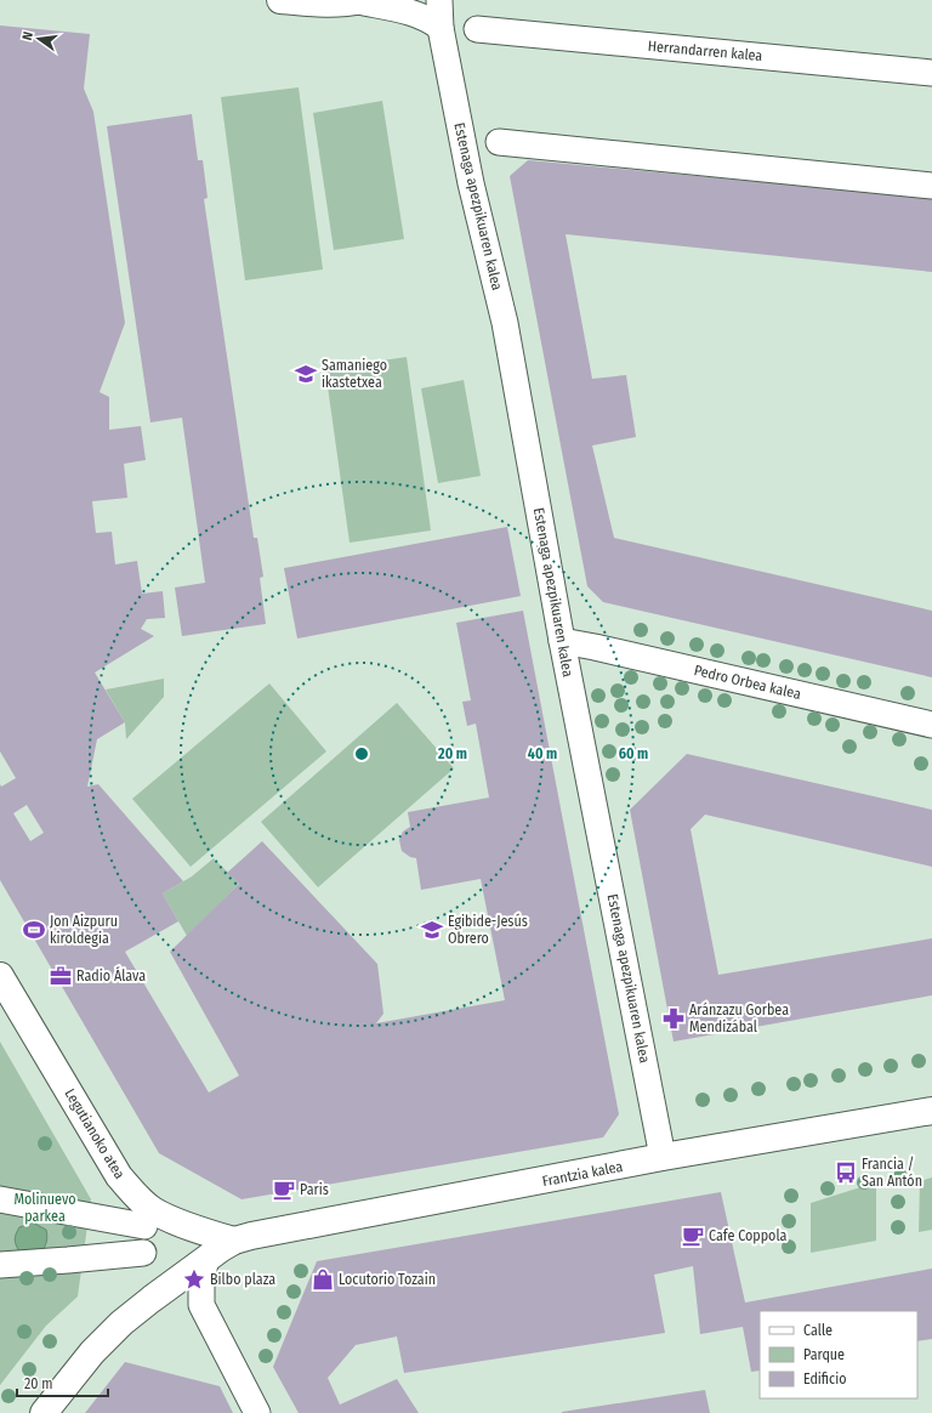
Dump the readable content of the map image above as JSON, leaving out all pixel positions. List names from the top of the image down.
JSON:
{
  "streets": {
    "main road": ["Legutianoko atea", "Frantzia kalea"],
    "street": ["Herrandarren kalea", "Estenaga apezpikuaren kalea", "Pedro Orbea kalea"]
  },
  "crossings": [
    ["Estenaga apezpikuaren kalea", "Pedro Orbea kalea"],
    ["Estenaga apezpikuaren kalea", "Frantzia kalea"],
    ["Legutianoko atea", "Frantzia kalea"]
  ],
  "parks": ["Molinuevo parkea"],
  "places": {
    "school or university": ["Samaniego ikastetxea", "Egibide-Jesús Obrero"],
    "sports": ["Jon Aizpuru kiroldegia"],
    "office": ["Radio Álava"],
    "pharmacy": ["Aránzazu Gorbea Mendizábal"],
    "bus stop": ["Francia / San Antón"],
    "cafe": ["Paris", "Cafe Coppola"],
    "place": ["Bilbo plaza"],
    "shop": ["Locutorio Tozain"]
  },
  "legend": ["Calle", "Parque", "Edificio"],
  "scale_bar": "20 m",
  "north": "left",
  "rings": ["20 m", "40 m", "60 m"]
}
